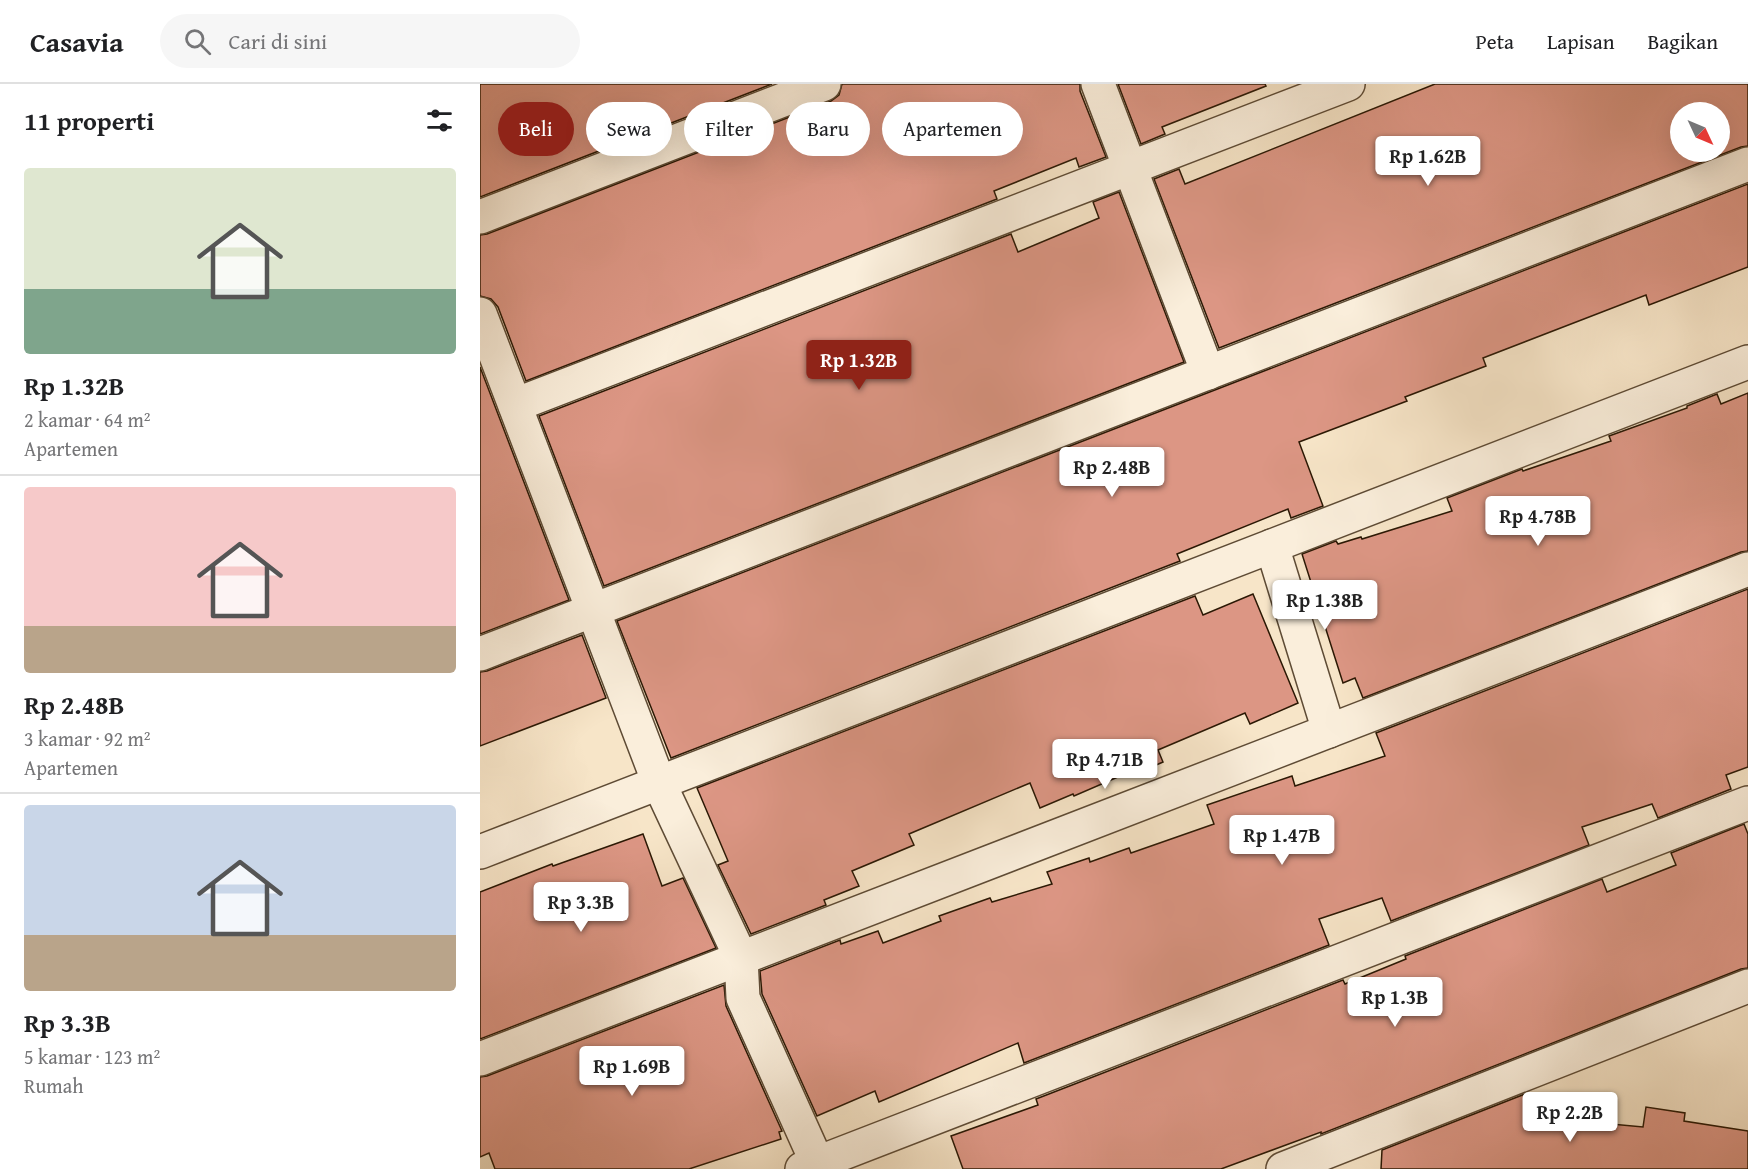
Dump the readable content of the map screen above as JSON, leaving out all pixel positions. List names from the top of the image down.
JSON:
{
  "north": "bottom right",
  "page": {
    "header": "Casavia",
    "search": "Cari di sini",
    "nav": ["Peta", "Lapisan", "Bagikan"],
    "heading": "11 properti",
    "chip": [
      "Beli",
      "Sewa",
      "Filter",
      "Baru",
      "Apartemen"
    ],
    "price": [
      "Rp 1.62B",
      "Rp 1.32B",
      "Rp 2.48B",
      "Rp 4.78B",
      "Rp 1.38B",
      "Rp 4.71B",
      "Rp 1.47B",
      "Rp 3.3B",
      "Rp 1.3B",
      "Rp 1.69B",
      "Rp 2.2B"
    ],
    "list": [
      {
        "name": "Rp 1.32B",
        "note": "2 kamar · 64 m² · Apartemen"
      },
      {
        "name": "Rp 2.48B",
        "note": "3 kamar · 92 m² · Apartemen"
      },
      {
        "name": "Rp 3.3B",
        "note": "5 kamar · 123 m² · Rumah"
      }
    ]
  }
}
